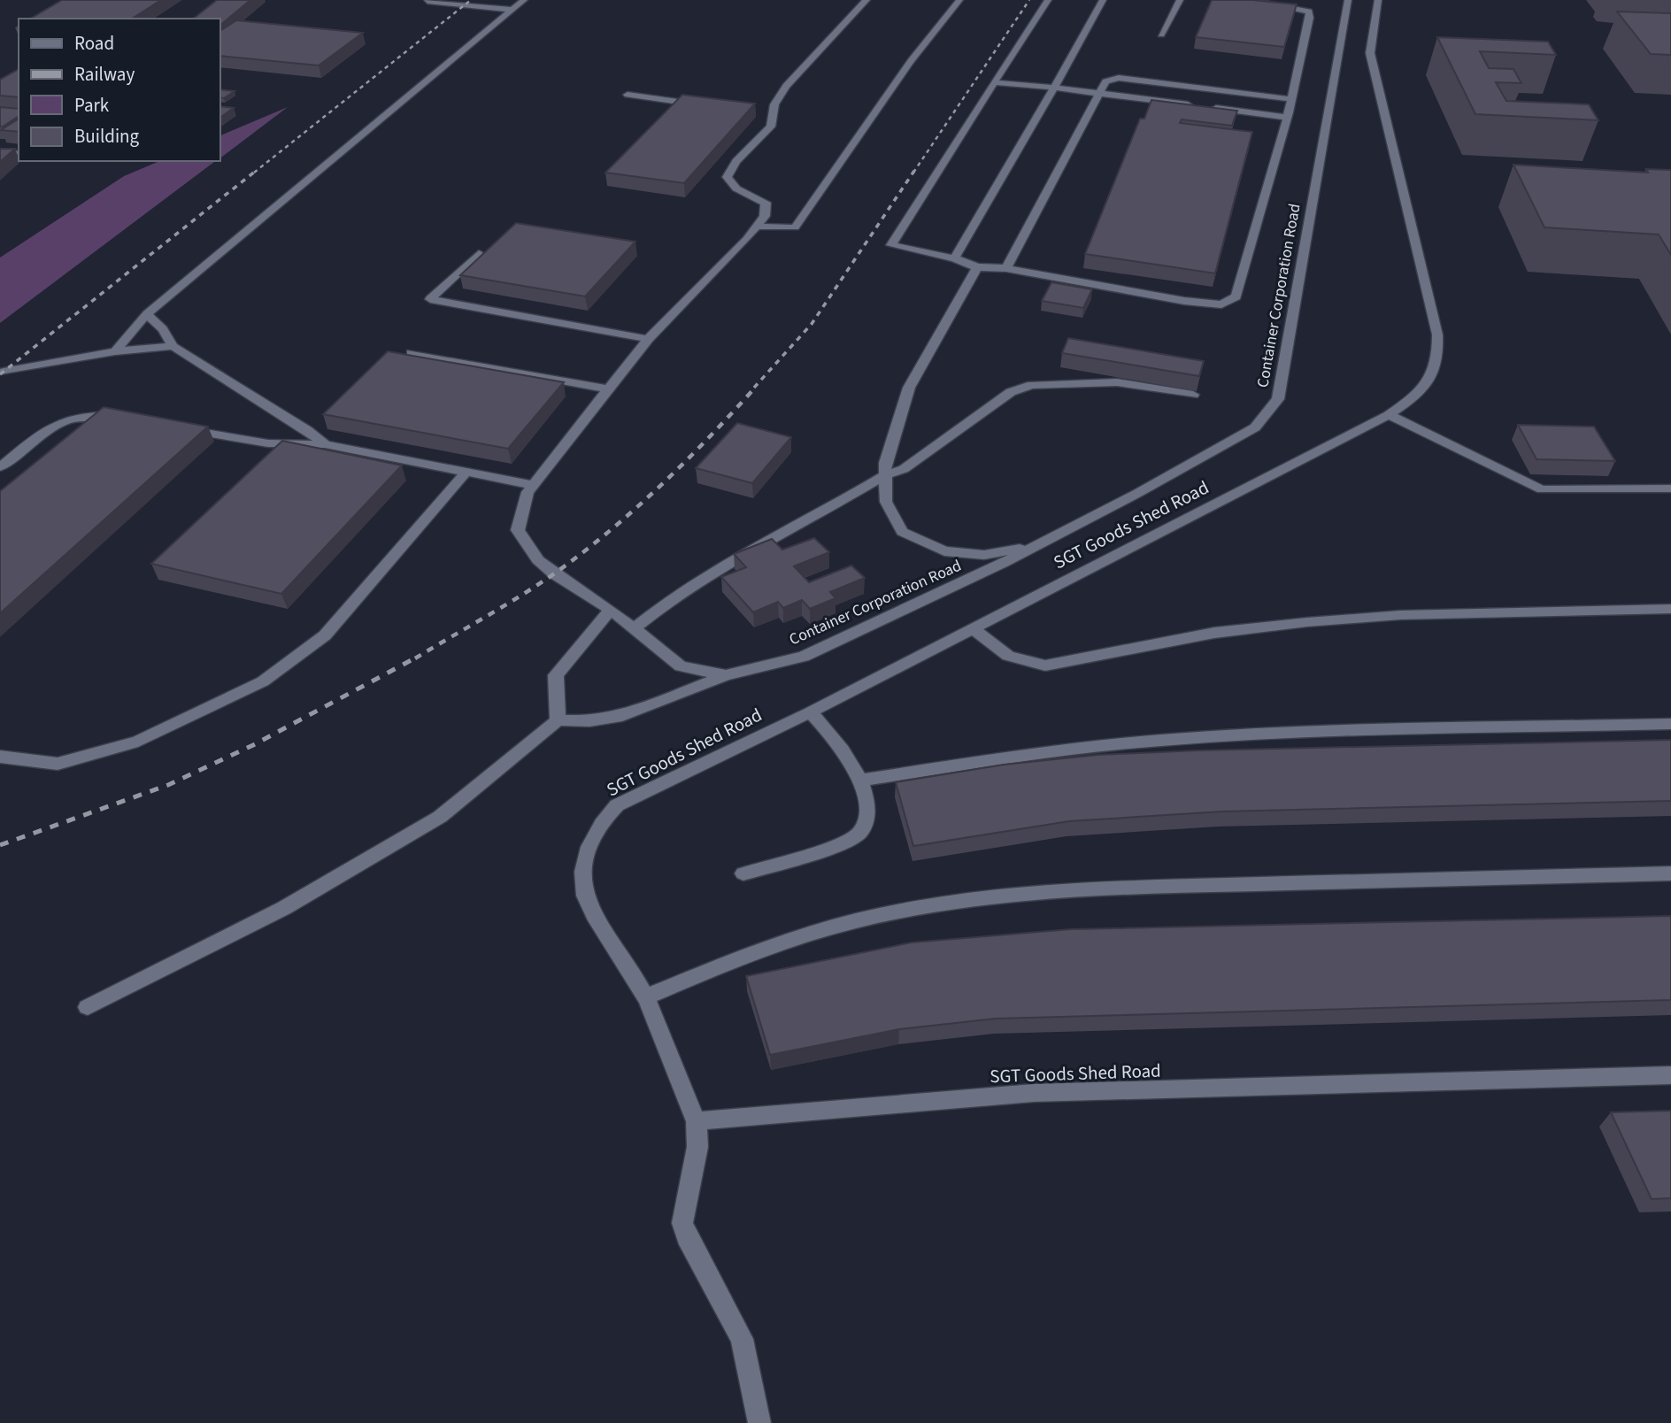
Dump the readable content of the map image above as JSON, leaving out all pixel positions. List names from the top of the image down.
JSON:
{
  "streets": {
    "street": ["Container Corporation Road", "SGT Goods Shed Road"]
  },
  "legend": [
    "Road",
    "Railway",
    "Park",
    "Building"
  ]
}
